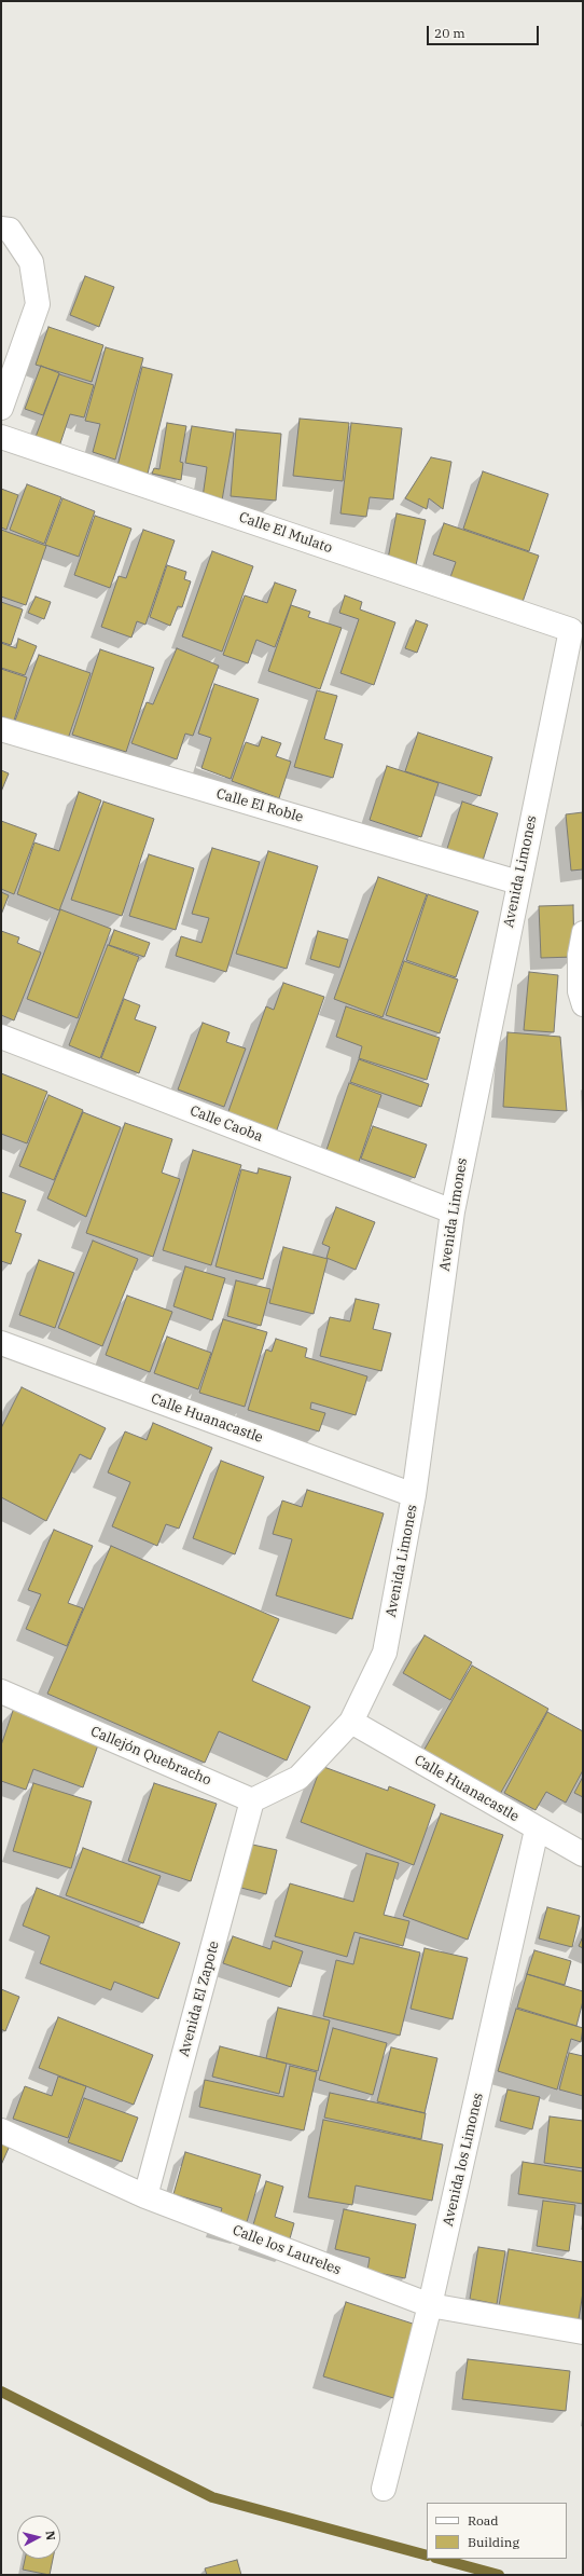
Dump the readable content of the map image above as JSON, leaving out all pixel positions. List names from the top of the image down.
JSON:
{
  "streets": {
    "street": [
      "Calle El Mulato",
      "Calle El Roble",
      "Avenida Limones",
      "Calle Caoba",
      "Calle Huanacastle",
      "Callejón Quebracho",
      "Avenida El Zapote",
      "Avenida los Limones",
      "Calle los Laureles"
    ]
  },
  "crossings": [
    ["Calle El Mulato", "Avenida Limones"],
    ["Calle El Roble", "Avenida Limones"],
    ["Avenida Limones", "Calle Caoba"],
    ["Avenida Limones", "Calle Huanacastle"],
    ["Avenida Limones", "Callejón Quebracho"],
    ["Avenida Limones", "Avenida El Zapote"],
    ["Calle Huanacastle", "Avenida los Limones"],
    ["Callejón Quebracho", "Avenida El Zapote"],
    ["Avenida El Zapote", "Calle los Laureles"],
    ["Avenida los Limones", "Calle los Laureles"]
  ],
  "legend": ["Road", "Building"],
  "scale_bar": "20 m",
  "north": "right"
}
